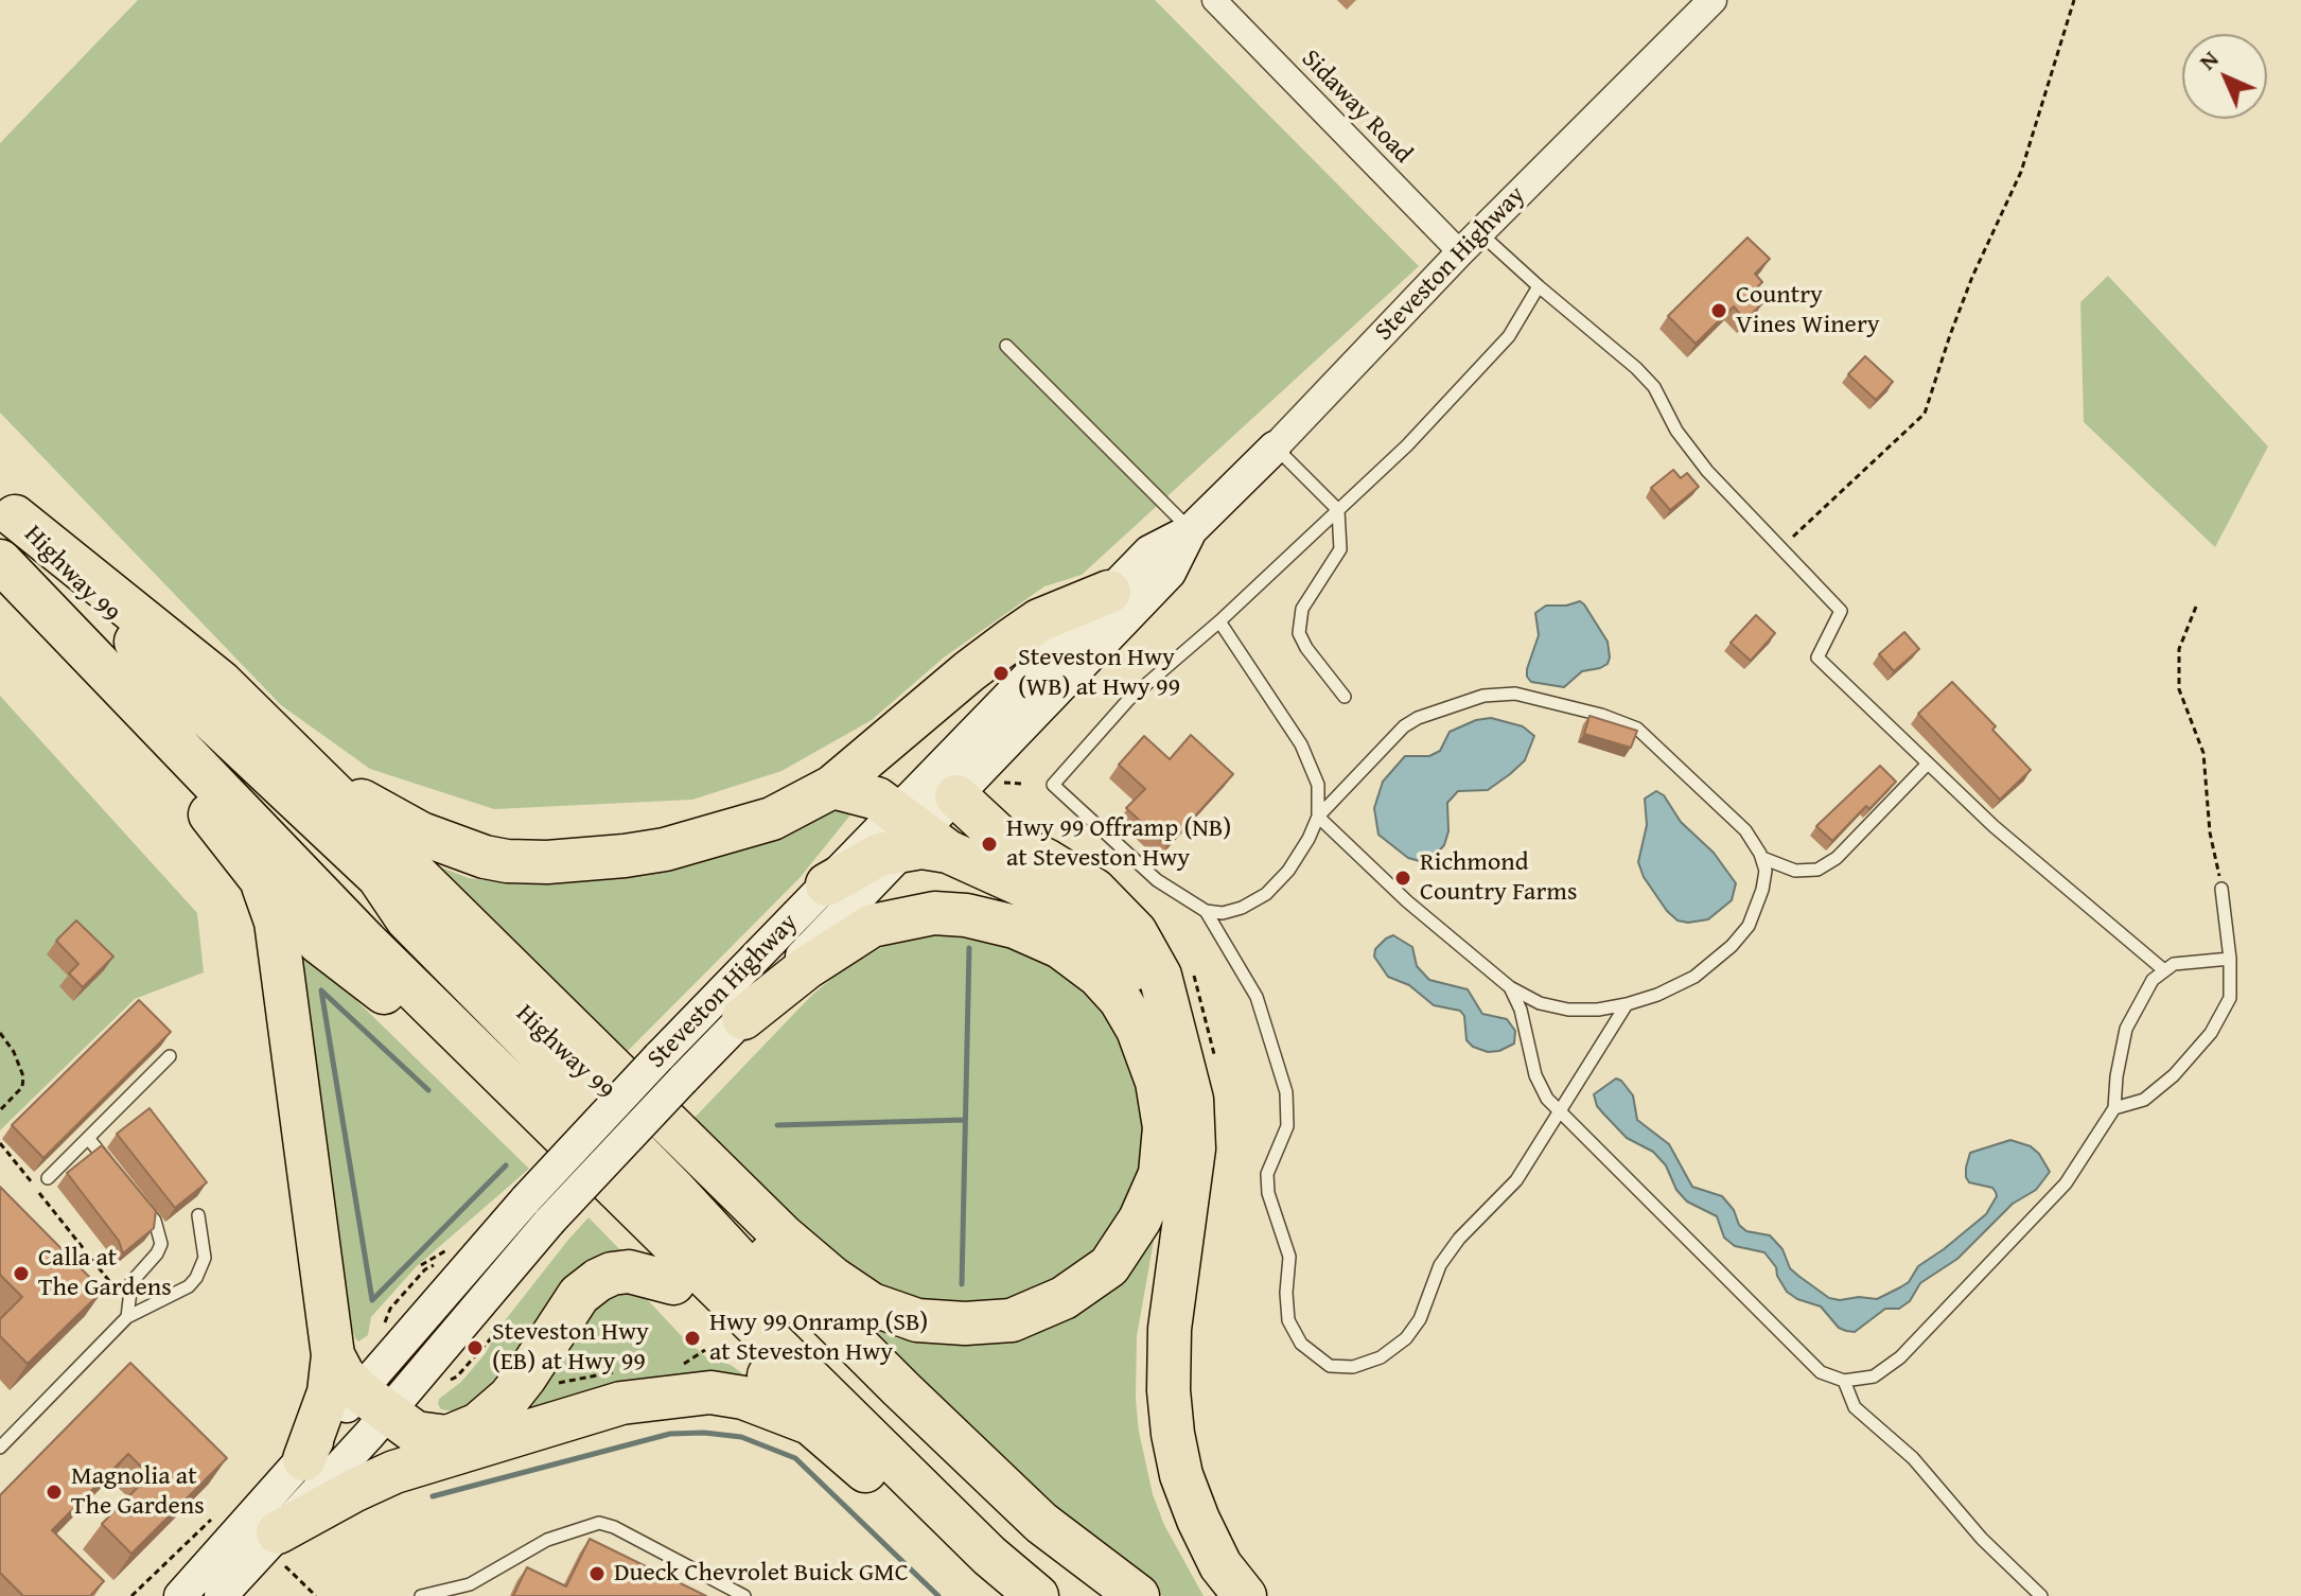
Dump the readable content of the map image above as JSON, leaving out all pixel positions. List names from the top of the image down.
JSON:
{
  "streets": {
    "highway": ["Highway 99"],
    "main road": ["Steveston Highway"],
    "street": ["Sidaway Road"]
  },
  "crossings": [
    ["Sidaway Road", "Steveston Highway"]
  ],
  "places": [
    "Country Vines Winery",
    "Steveston Hwy (WB) at Hwy 99",
    "Hwy 99 Offramp (NB) at Steveston Hwy",
    "Richmond Country Farms",
    "Calla at The Gardens",
    "Hwy 99 Onramp (SB) at Steveston Hwy",
    "Steveston Hwy (EB) at Hwy 99",
    "Magnolia at The Gardens",
    "Dueck Chevrolet Buick GMC"
  ],
  "north": "top left"
}
